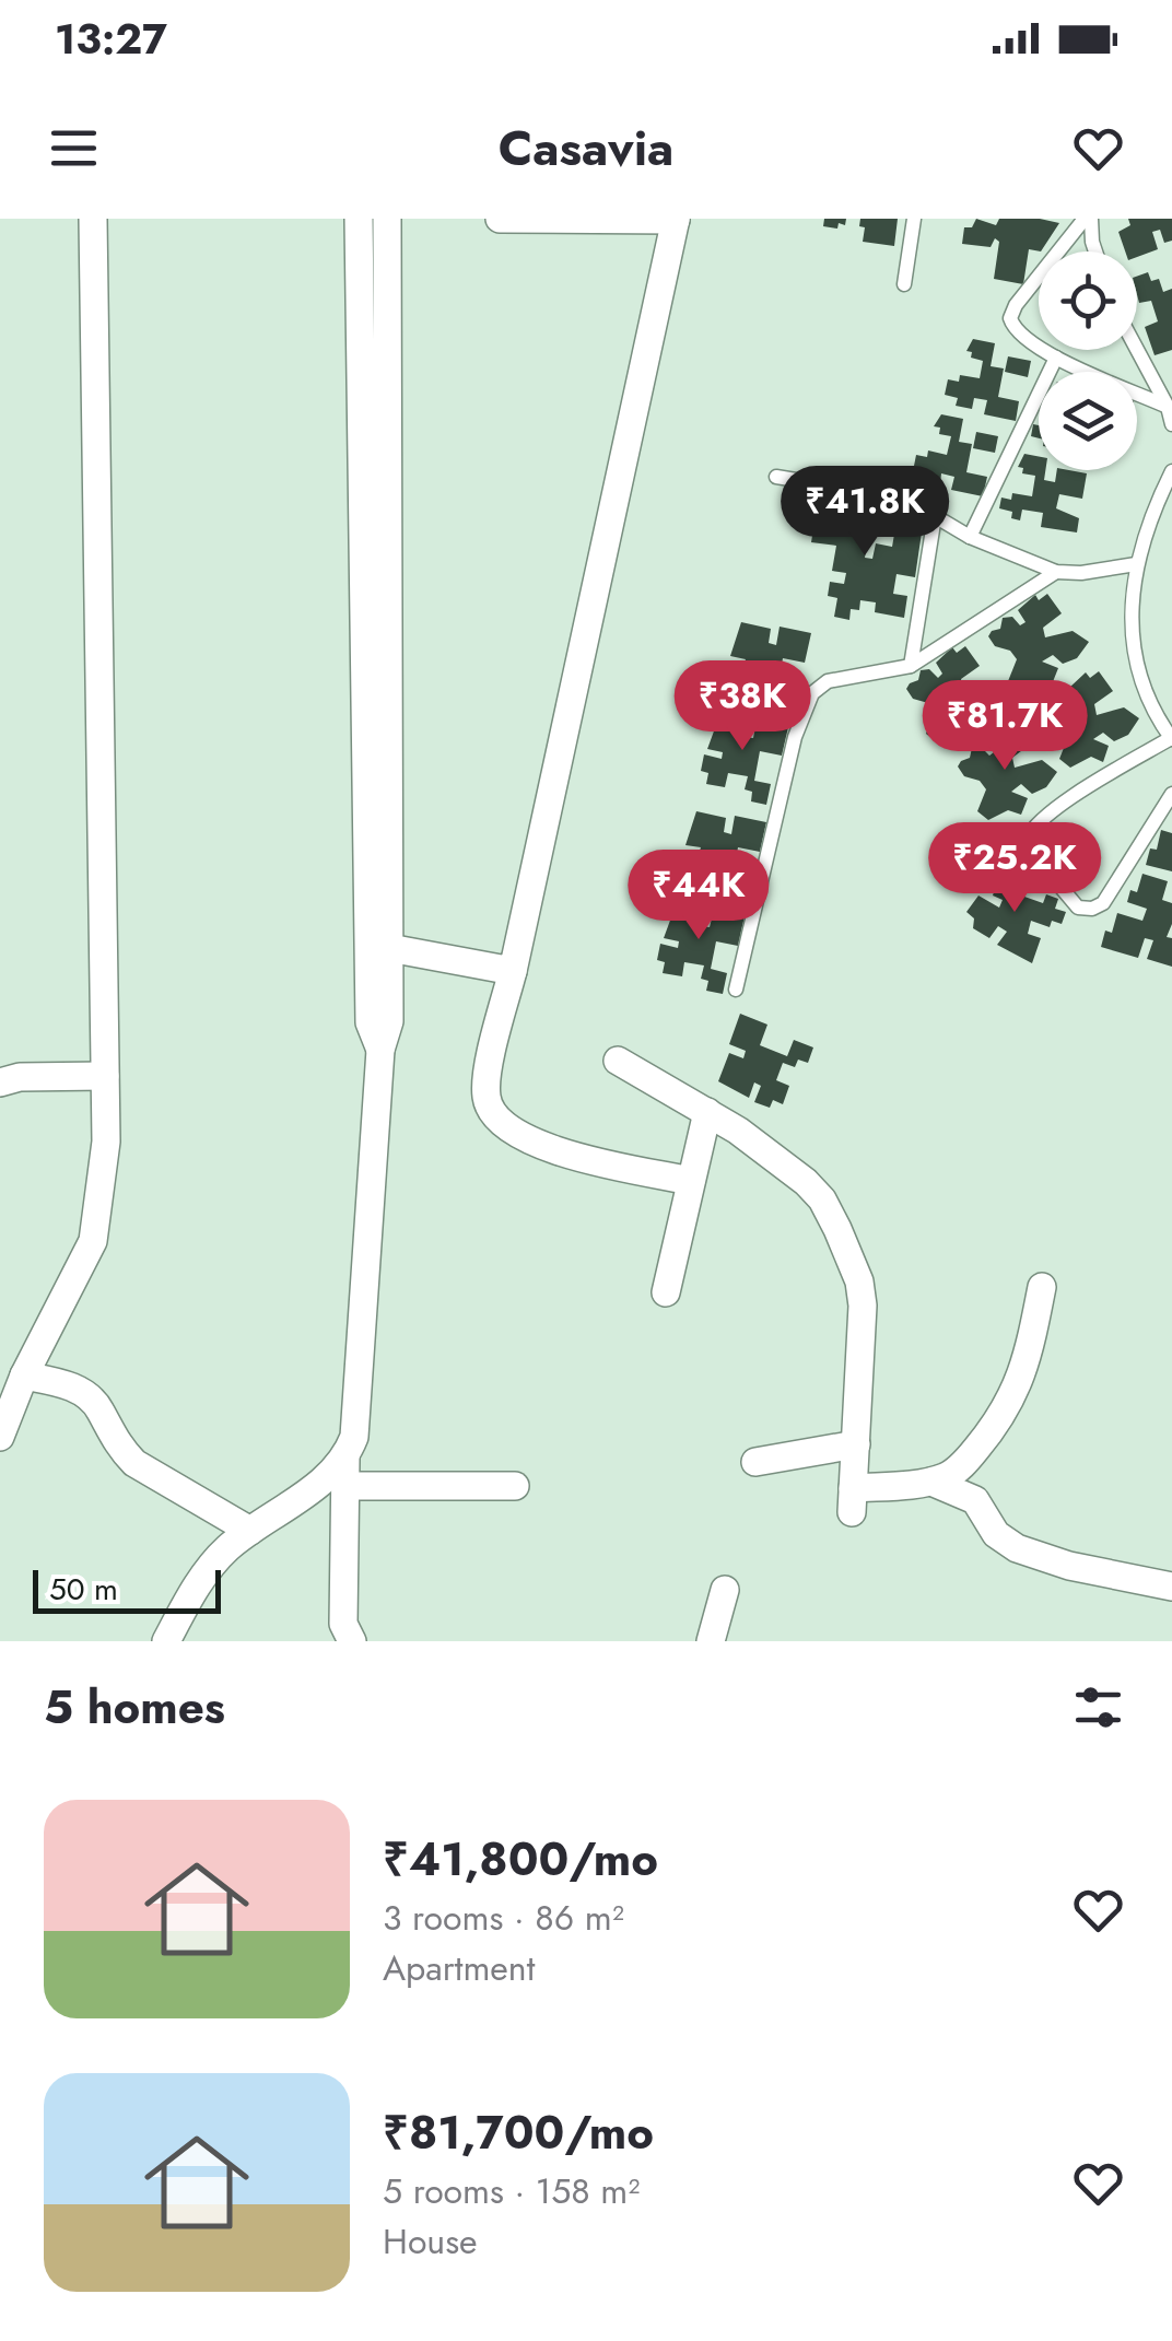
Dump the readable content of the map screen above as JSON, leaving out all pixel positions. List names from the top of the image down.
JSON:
{
  "scale_bar": "50 m",
  "page": {
    "status": "13:27",
    "header": "Casavia",
    "price": [
      "₹41.8K",
      "₹38K",
      "₹81.7K",
      "₹25.2K",
      "₹44K"
    ],
    "scale": "50 m",
    "heading": "5 homes",
    "list": [
      {
        "name": "₹41,800/mo",
        "note": "3 rooms · 86 m² · Apartment"
      },
      {
        "name": "₹81,700/mo",
        "note": "5 rooms · 158 m² · House"
      }
    ]
  }
}
